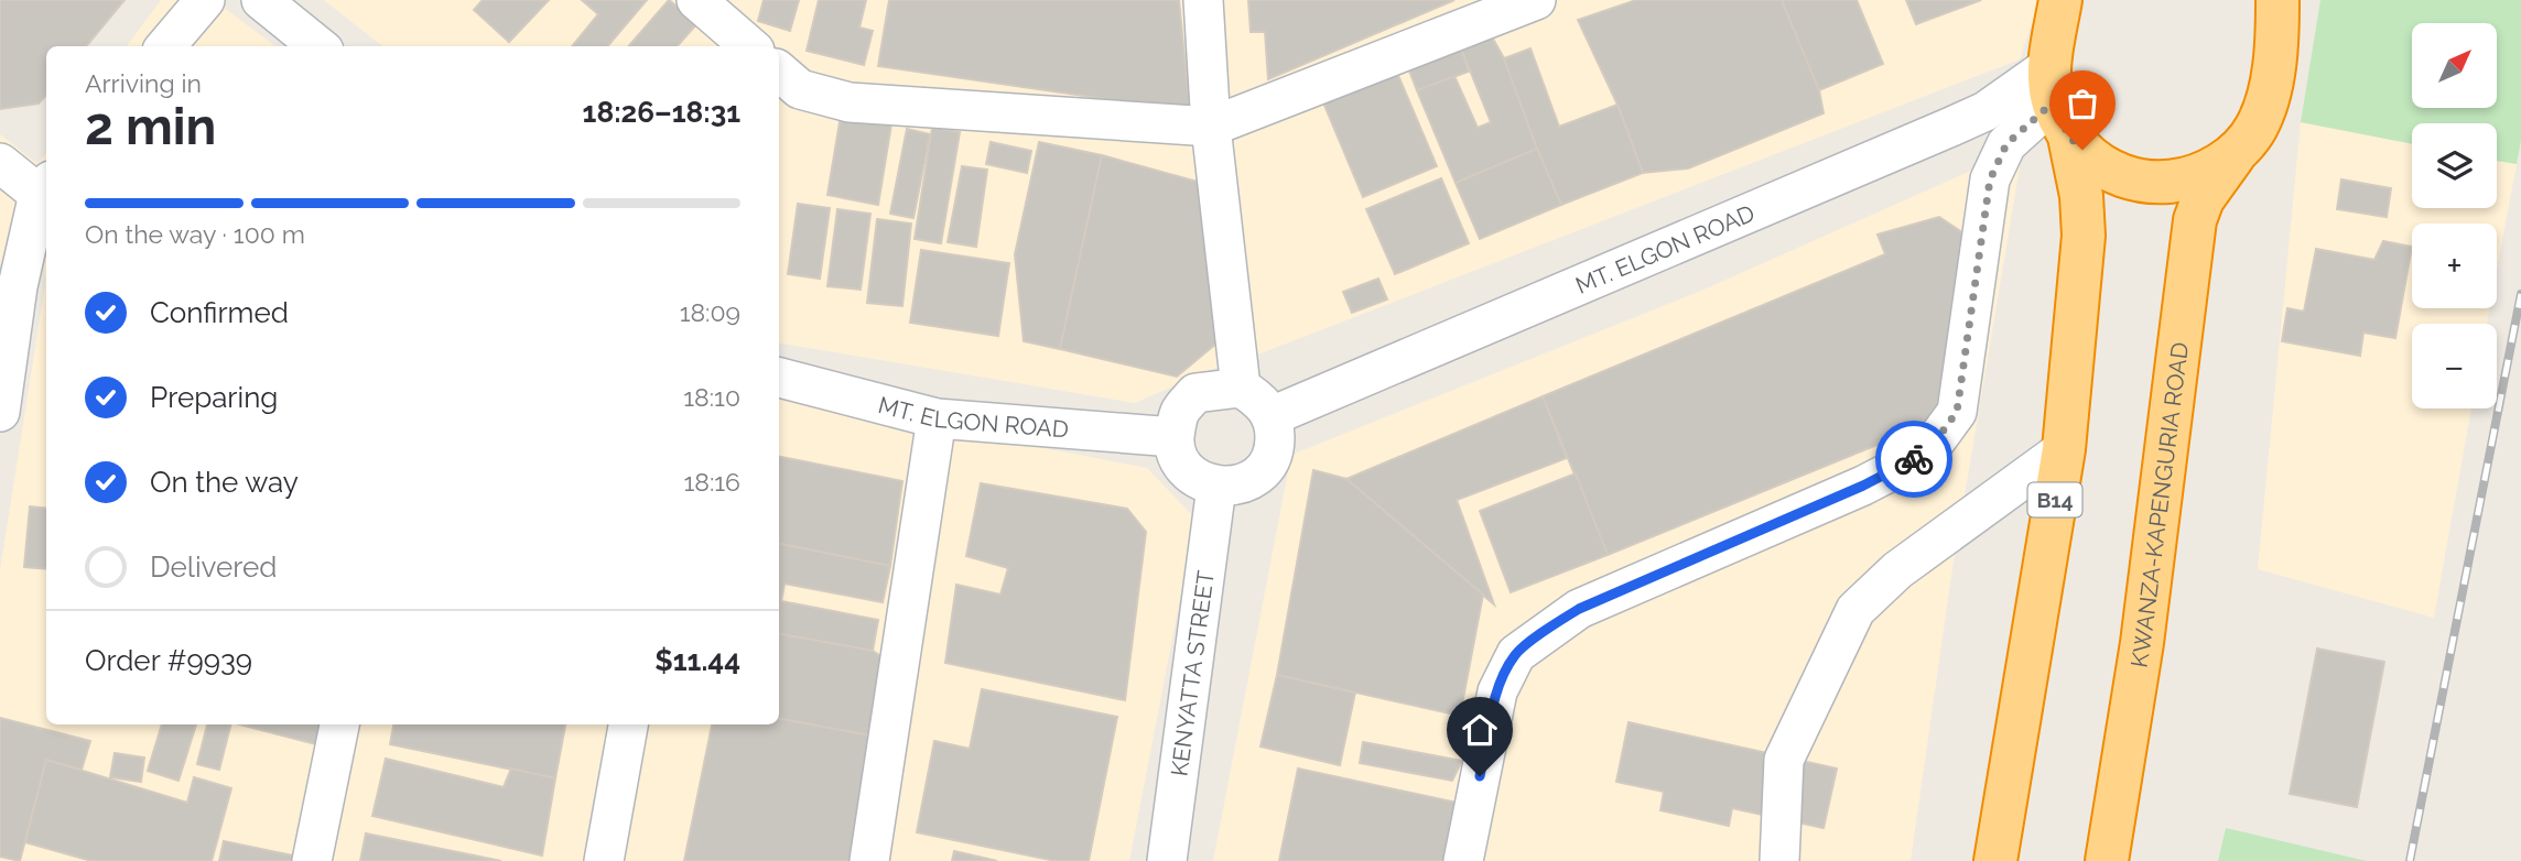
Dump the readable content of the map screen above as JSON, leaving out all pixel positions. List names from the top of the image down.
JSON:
{
  "streets": {
    "highway": ["B14", "KWANZA-KAPENGURIA ROAD"],
    "street": ["MT. ELGON ROAD", "KENYATTA STREET"]
  },
  "crossings": [
    ["MT. ELGON ROAD", "B14"],
    ["MT. ELGON ROAD", "KENYATTA STREET"]
  ],
  "north": "top right",
  "page": {
    "map_buttons": ["+", "−"],
    "heading": ["2 min", "Arriving in", "18:26–18:31"],
    "panel": ["Order #9939", "$11.44"],
    "bar": "On the way · 100 m",
    "list": [
      ["Confirmed", "18:09"],
      ["Preparing", "18:10"],
      ["On the way", "18:16"],
      "Delivered"
    ]
  }
}
